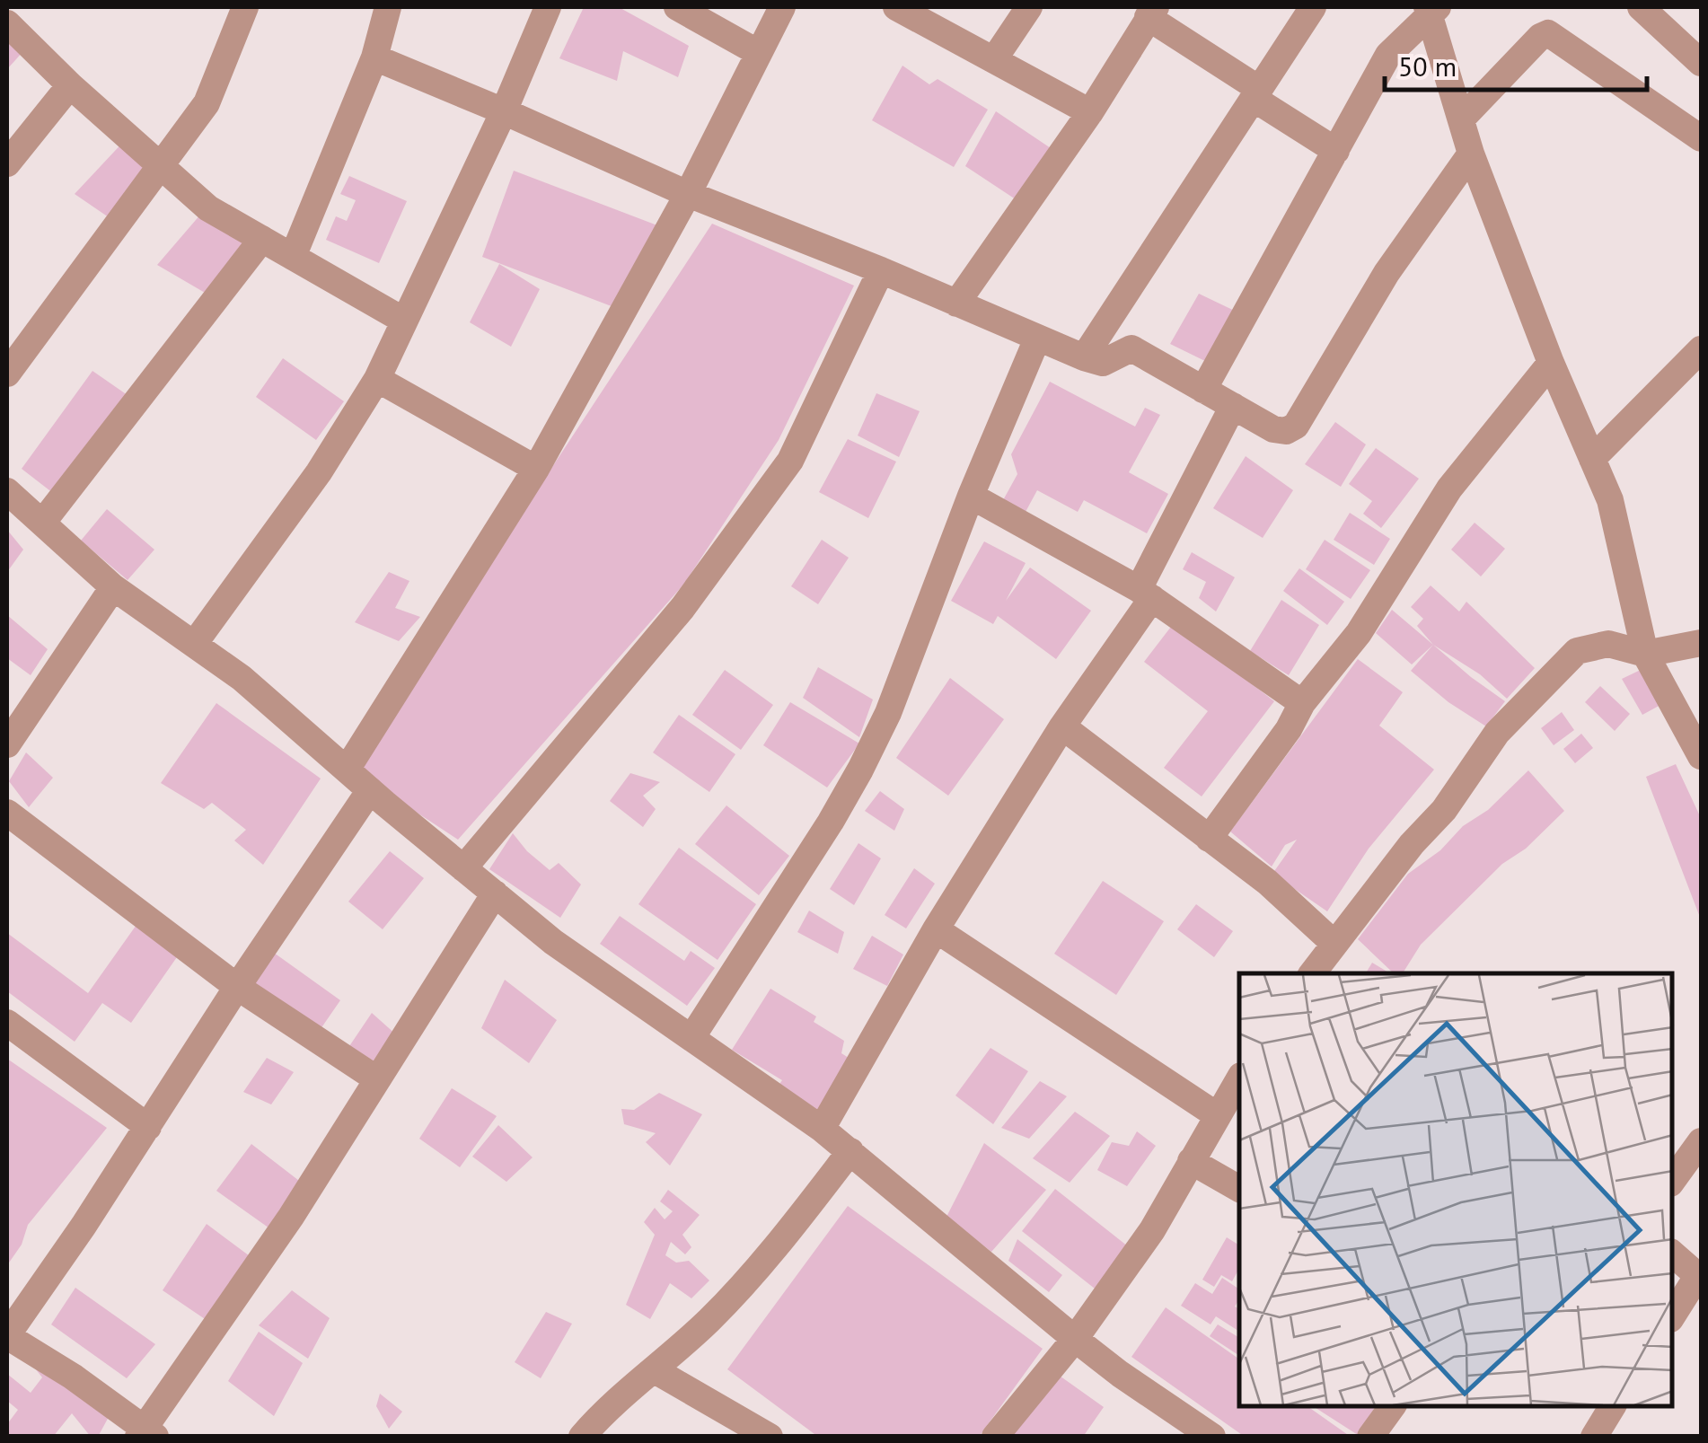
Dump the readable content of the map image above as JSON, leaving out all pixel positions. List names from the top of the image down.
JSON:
{
  "scale_bar": "50 m"
}
